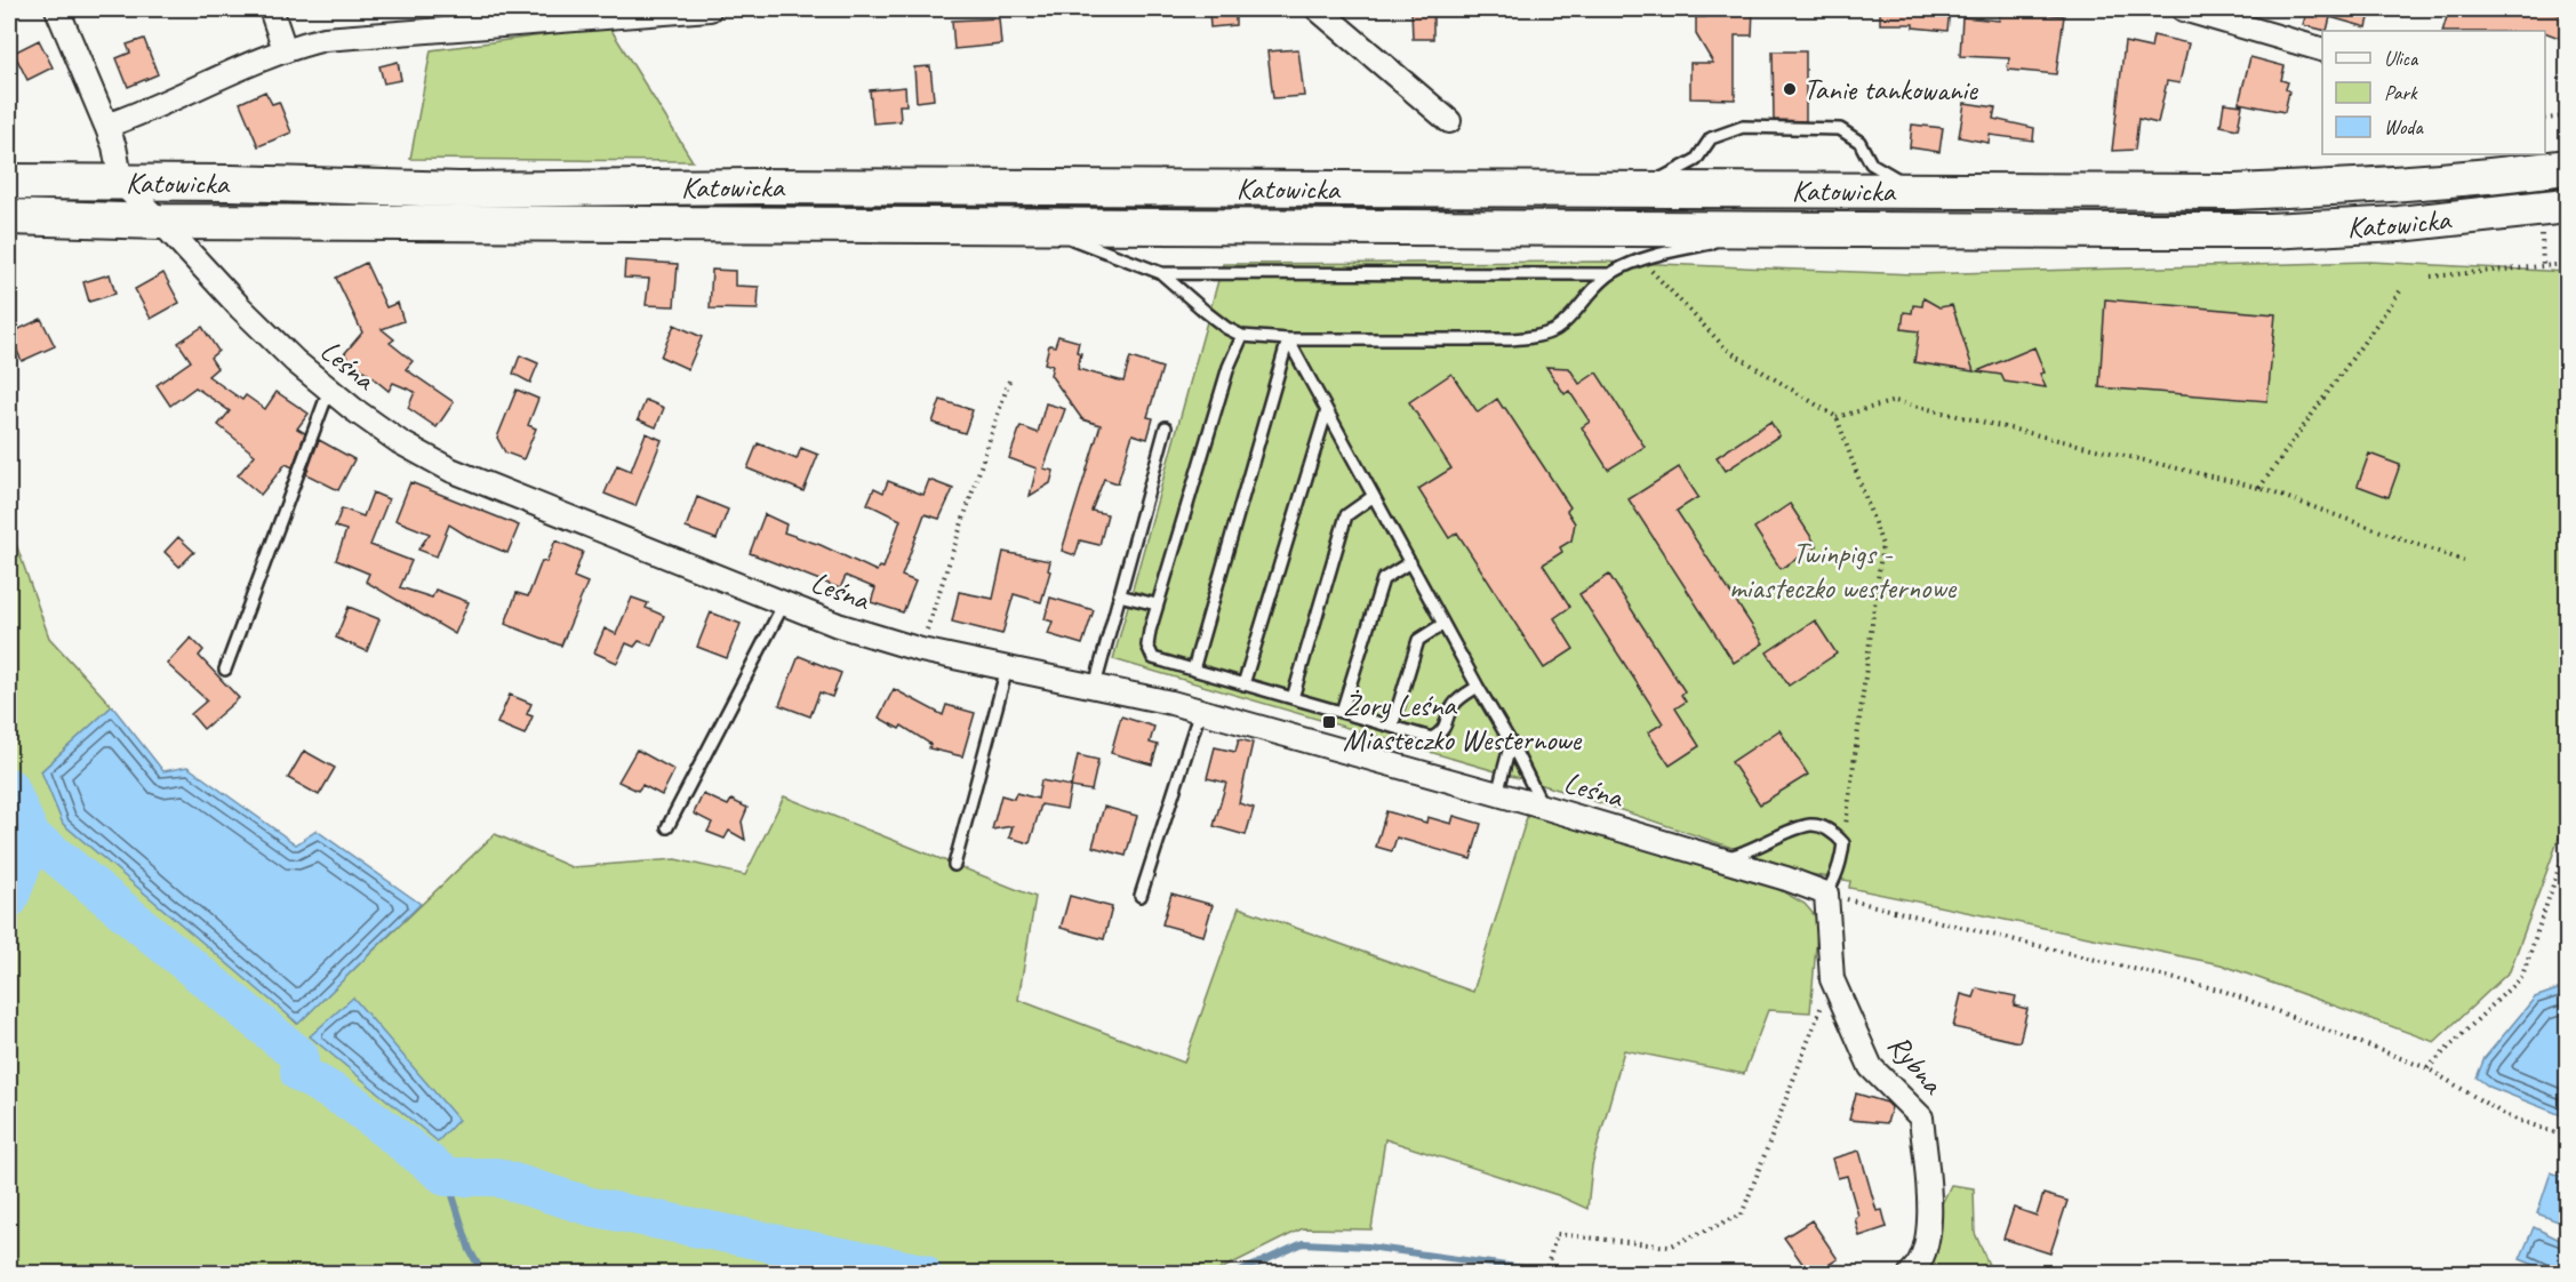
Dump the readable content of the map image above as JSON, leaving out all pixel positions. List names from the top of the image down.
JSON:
{
  "streets": {
    "main road": ["Katowicka"],
    "street": ["Leśna", "Rybna"]
  },
  "crossings": [
    ["Katowicka", "Leśna"],
    ["Leśna", "Rybna"]
  ],
  "parks": ["Twinpigs - miasteczko westernowe"],
  "places": {
    "other": ["Tanie tankowanie"],
    "transit": ["Żory Leśna Miasteczko Westernowe"]
  },
  "legend": ["Ulica", "Park", "Woda"]
}
